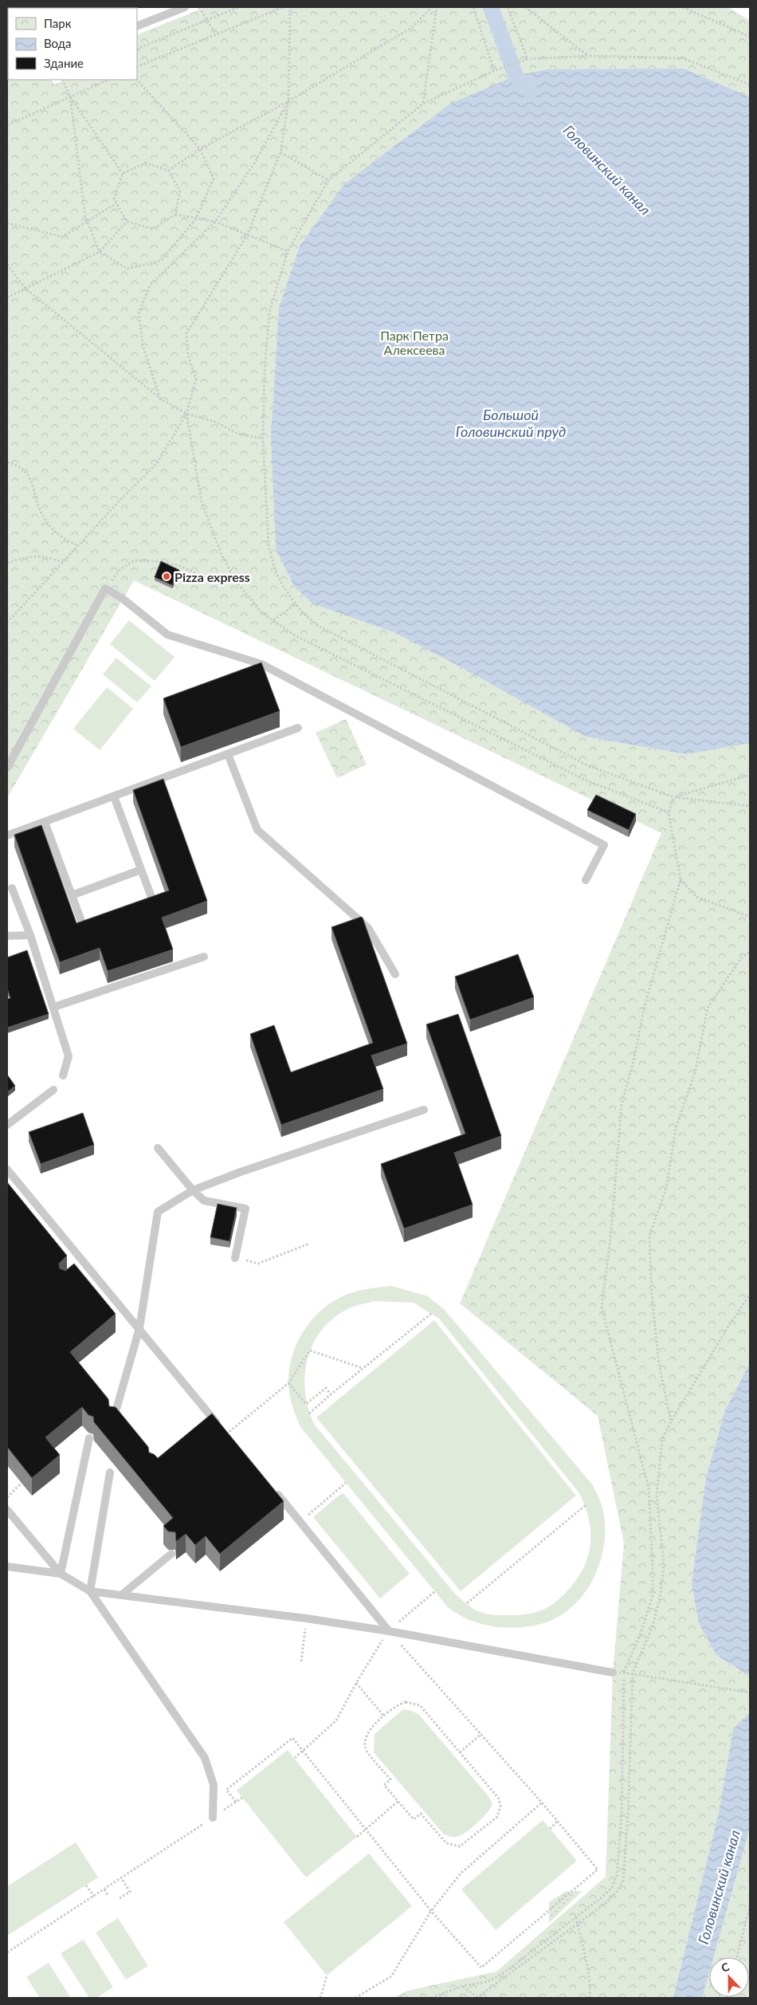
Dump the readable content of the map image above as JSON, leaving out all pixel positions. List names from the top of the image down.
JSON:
{
  "water": ["Головинский канал", "Большой Головинский пруд"],
  "parks": ["Парк Петра Алексеева"],
  "places": ["Pizza express"],
  "legend": ["Парк", "Вода", "Здание"],
  "north": "top"
}
